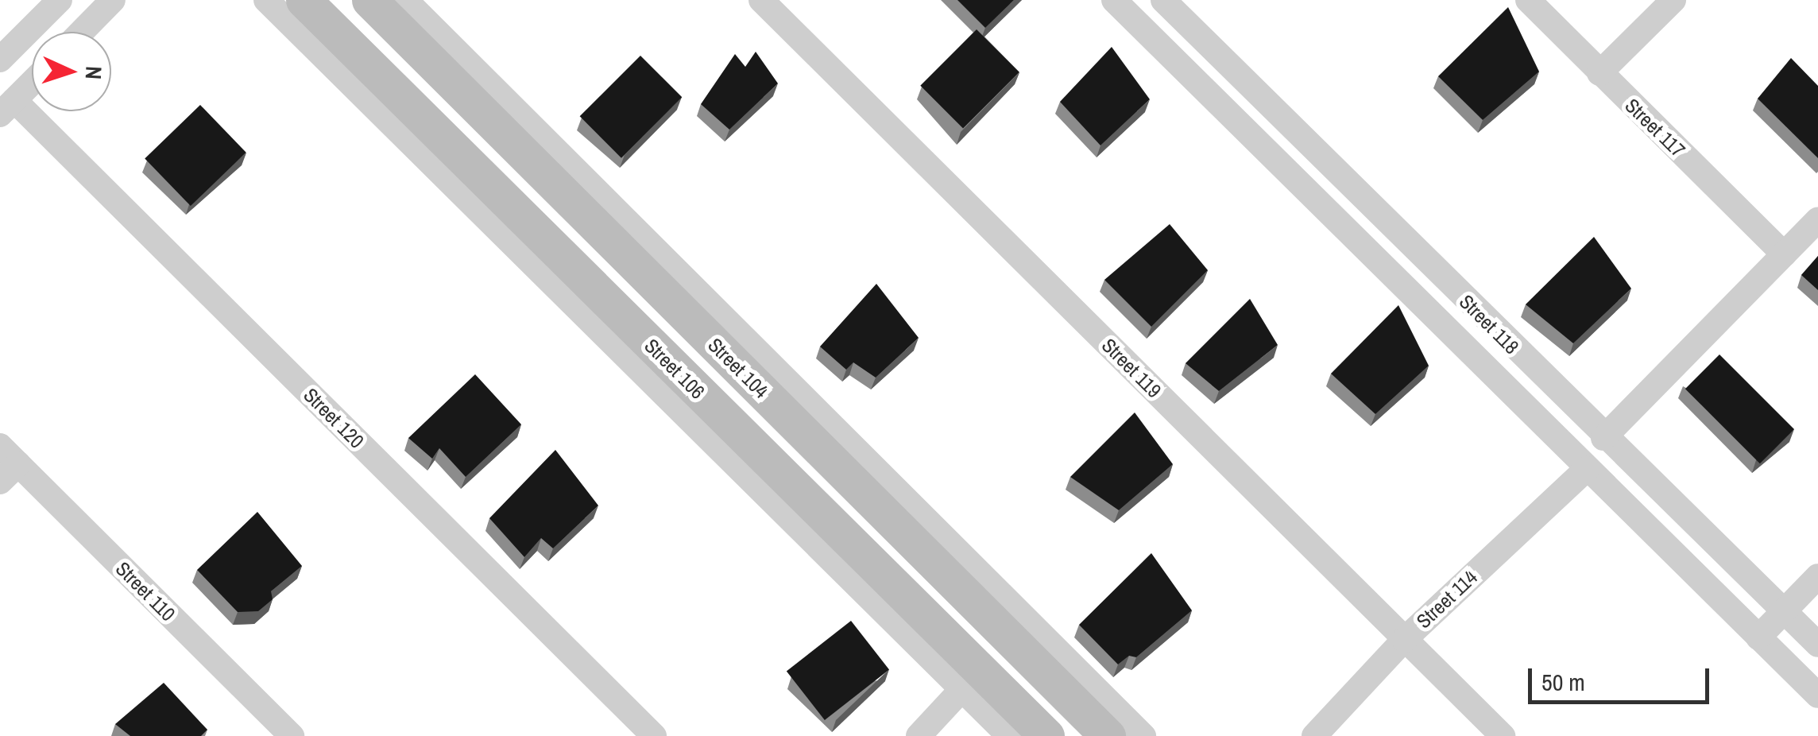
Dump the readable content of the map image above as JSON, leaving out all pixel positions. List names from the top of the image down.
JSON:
{
  "streets": {
    "street": [
      "Street 117",
      "Street 118",
      "Street 104",
      "Street 119",
      "Street 106",
      "Street 120",
      "Street 110",
      "Street 114"
    ]
  },
  "crossings": [
    ["Street 119", "Street 114"]
  ],
  "scale_bar": "50 m",
  "north": "right"
}
